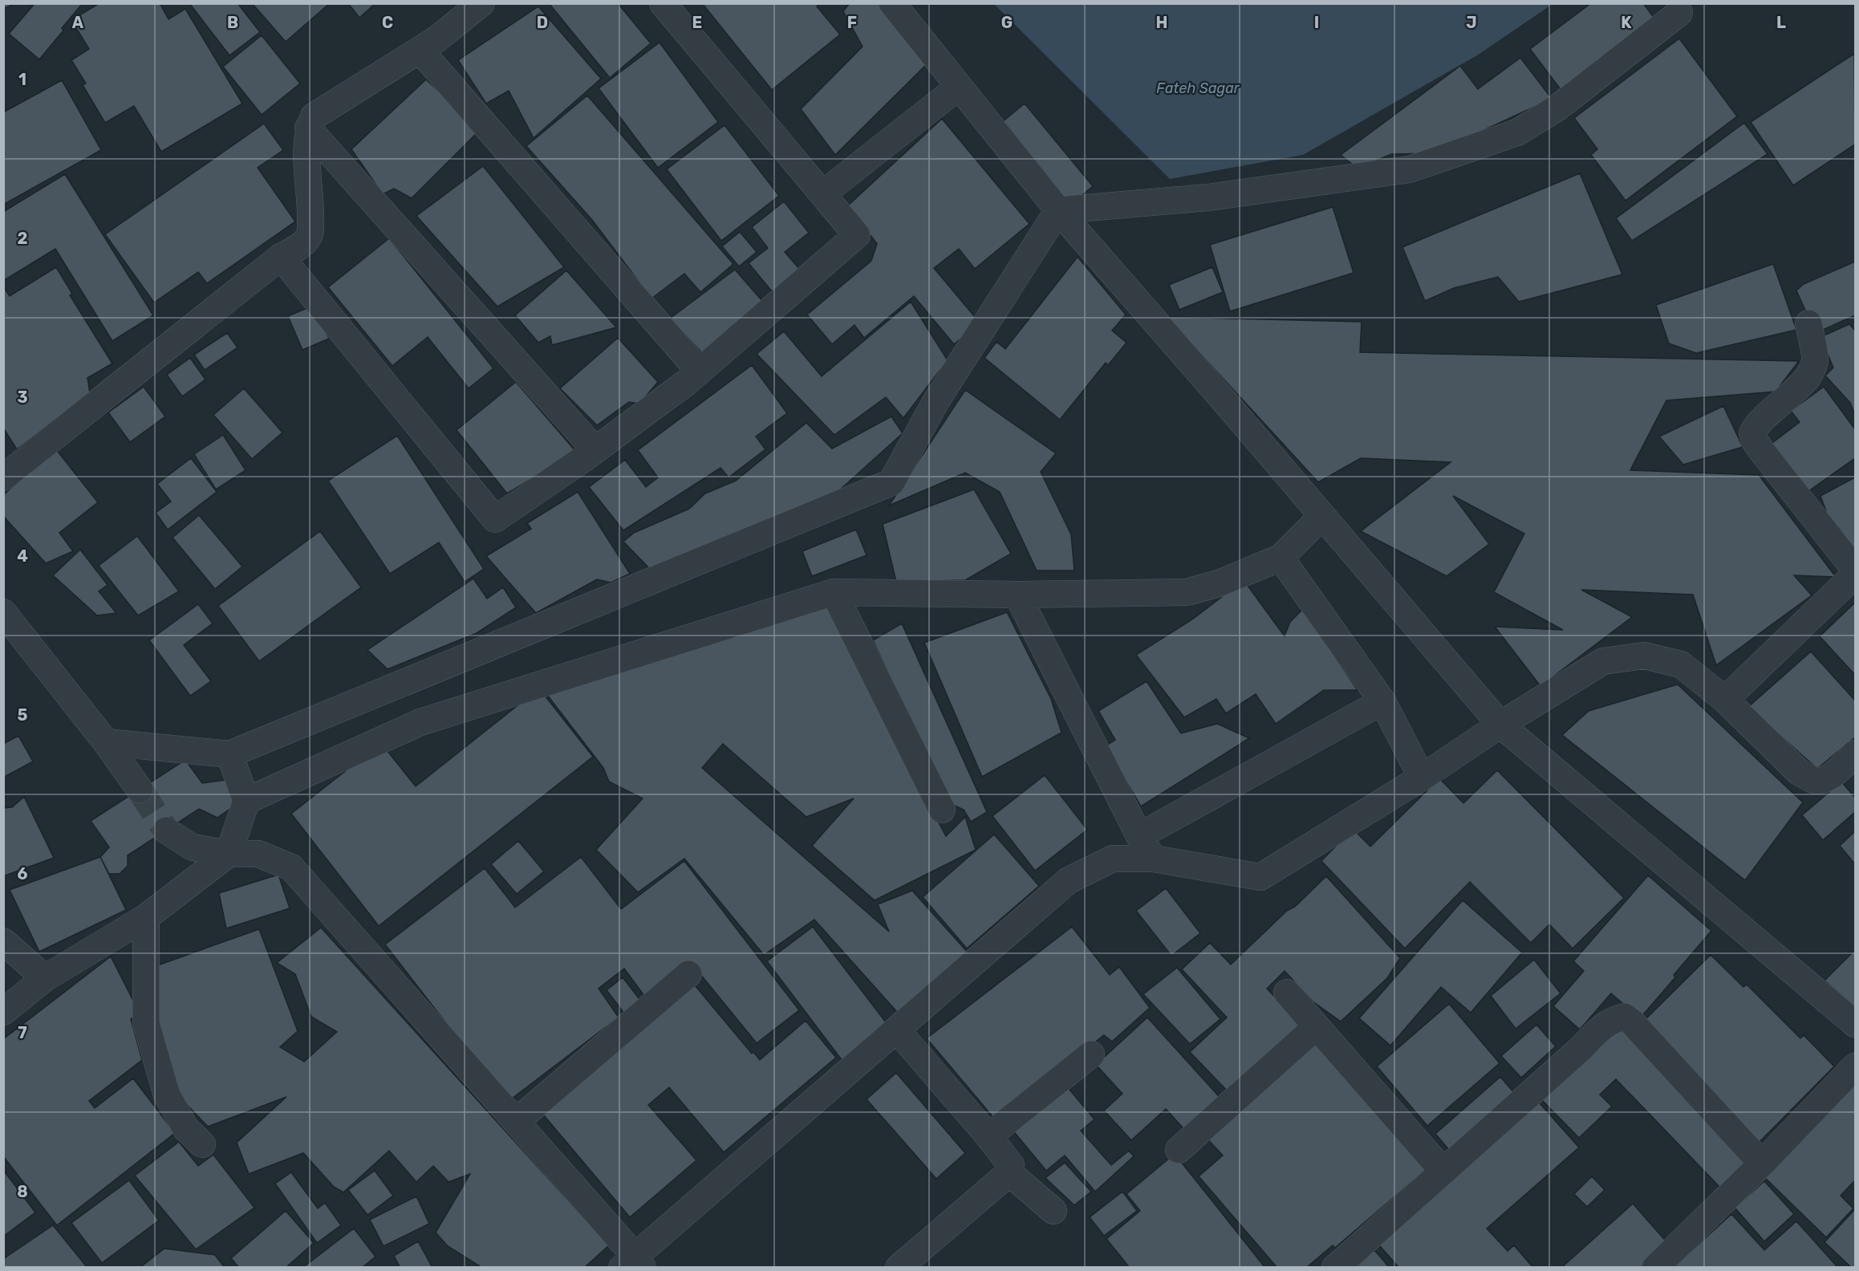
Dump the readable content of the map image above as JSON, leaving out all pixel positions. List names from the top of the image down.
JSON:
{
  "water": ["Fateh Sagar"],
  "grid": {
    "columns": [
      "A",
      "B",
      "C",
      "D",
      "E",
      "F",
      "G",
      "H",
      "I",
      "J",
      "K",
      "L"
    ],
    "rows": [
      "1",
      "2",
      "3",
      "4",
      "5",
      "6",
      "7",
      "8"
    ]
  }
}
